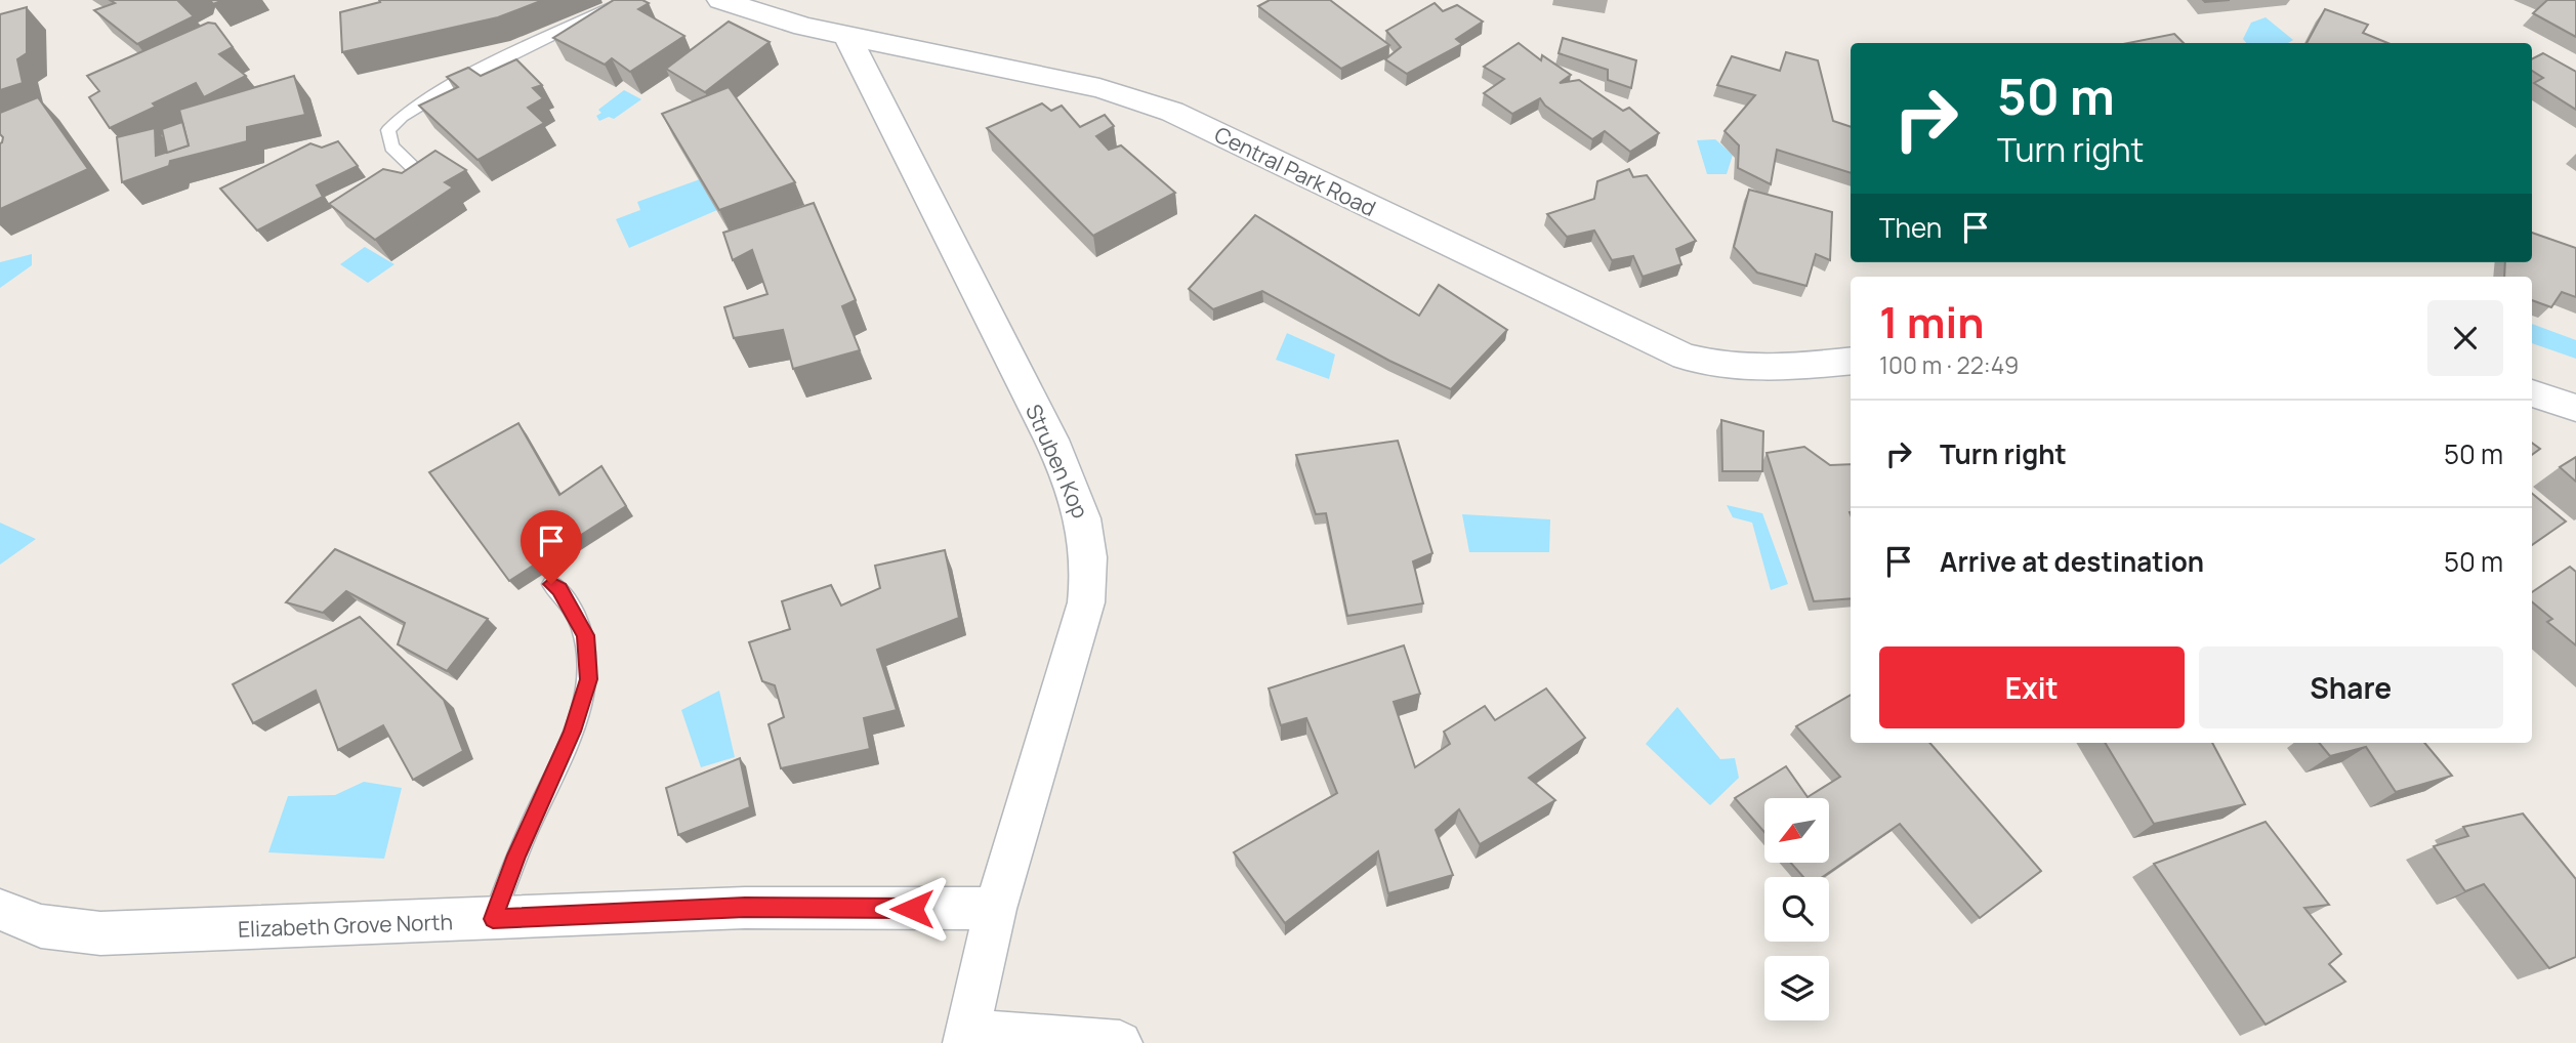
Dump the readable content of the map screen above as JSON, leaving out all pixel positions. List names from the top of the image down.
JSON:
{
  "streets": {
    "street": ["Central Park Road", "Struben Kop", "Elizabeth Grove North"]
  },
  "crossings": [
    ["Central Park Road", "Struben Kop"],
    ["Struben Kop", "Elizabeth Grove North"]
  ],
  "north": "bottom left",
  "page": {
    "turn": ["50 m", "Turn right"],
    "then": "Then",
    "heading": ["1 min", "100 m · 22:49"],
    "list": [
      {
        "name": "Turn right",
        "value": "50 m"
      },
      {
        "name": "Arrive at destination",
        "value": "50 m"
      }
    ],
    "buttons": ["Exit", "Share"]
  }
}
